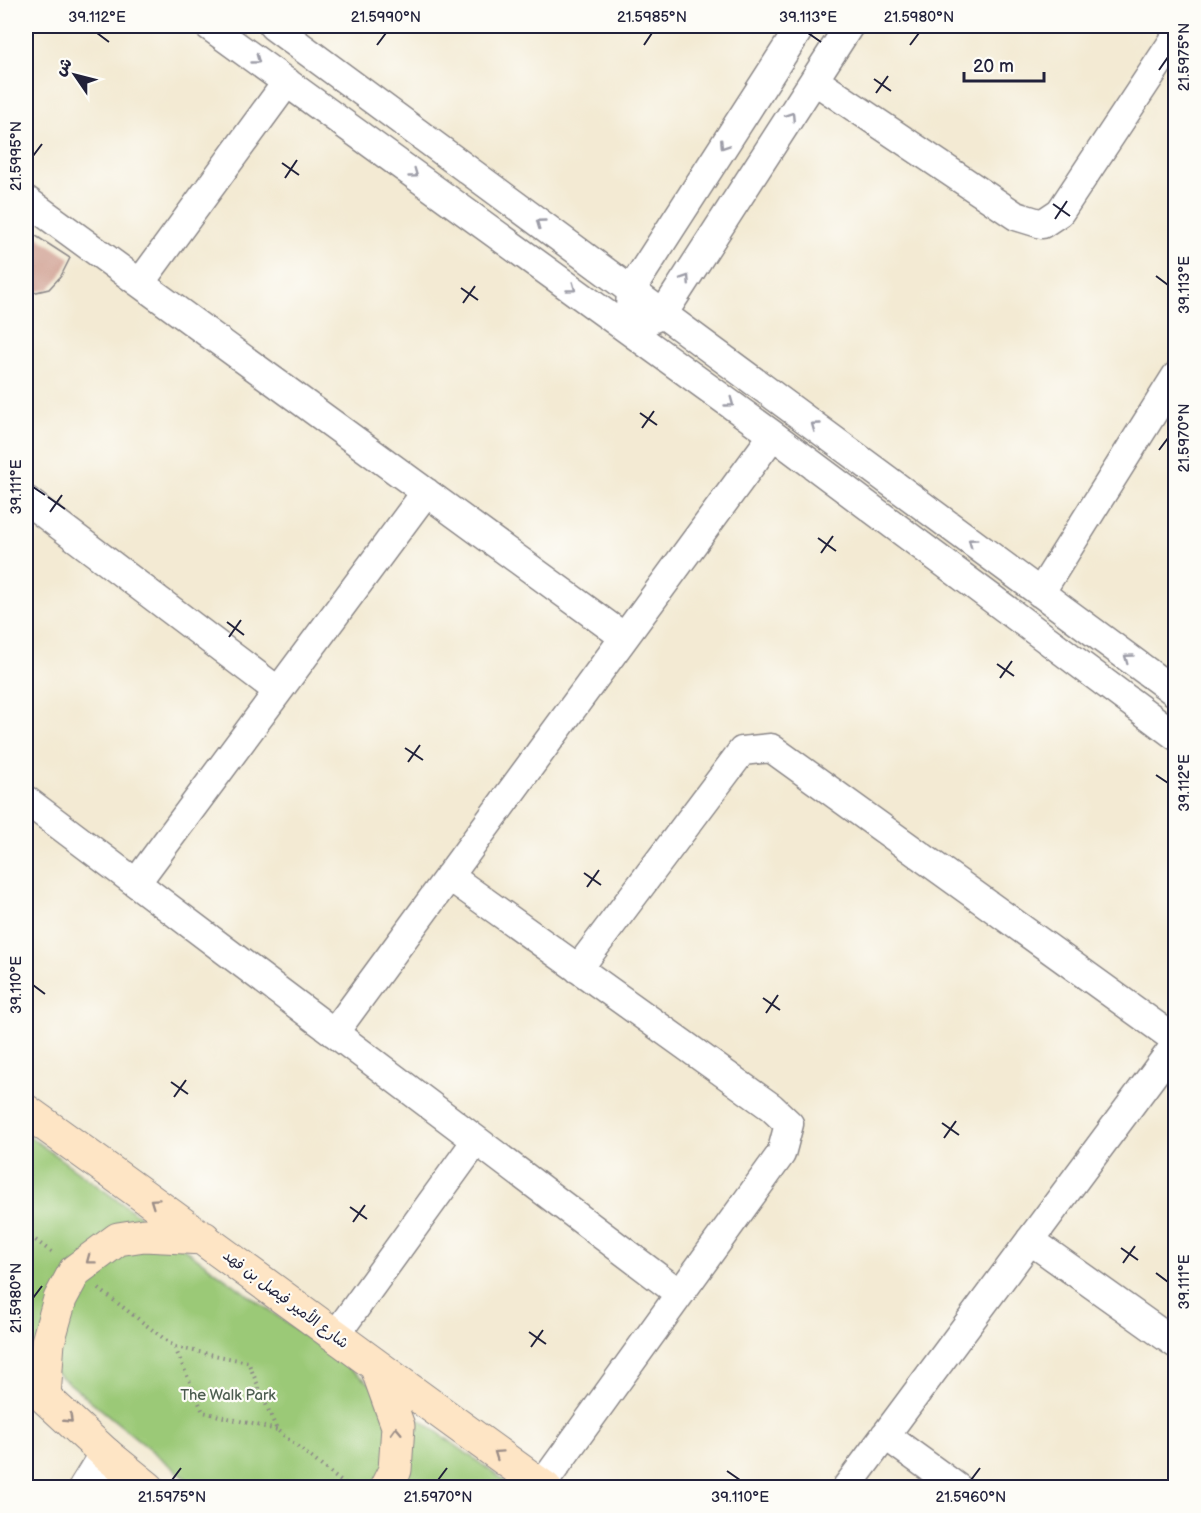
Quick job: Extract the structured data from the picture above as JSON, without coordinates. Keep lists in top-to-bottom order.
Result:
{
  "streets": {
    "main road": ["شارع الأمير فيصل بن فهد"]
  },
  "one_way": ["شارع الأمير فيصل بن فهد"],
  "parks": ["The Walk Park"],
  "scale_bar": "20 m",
  "north": "top left",
  "coordinates": [
    "39.112°E",
    "21.5990°N",
    "21.5985°N",
    "39.113°E",
    "21.5980°N",
    "21.5975°N",
    "21.5995°N",
    "21.5970°N",
    "39.111°E",
    "39.110°E",
    "21.5960°N"
  ]
}
